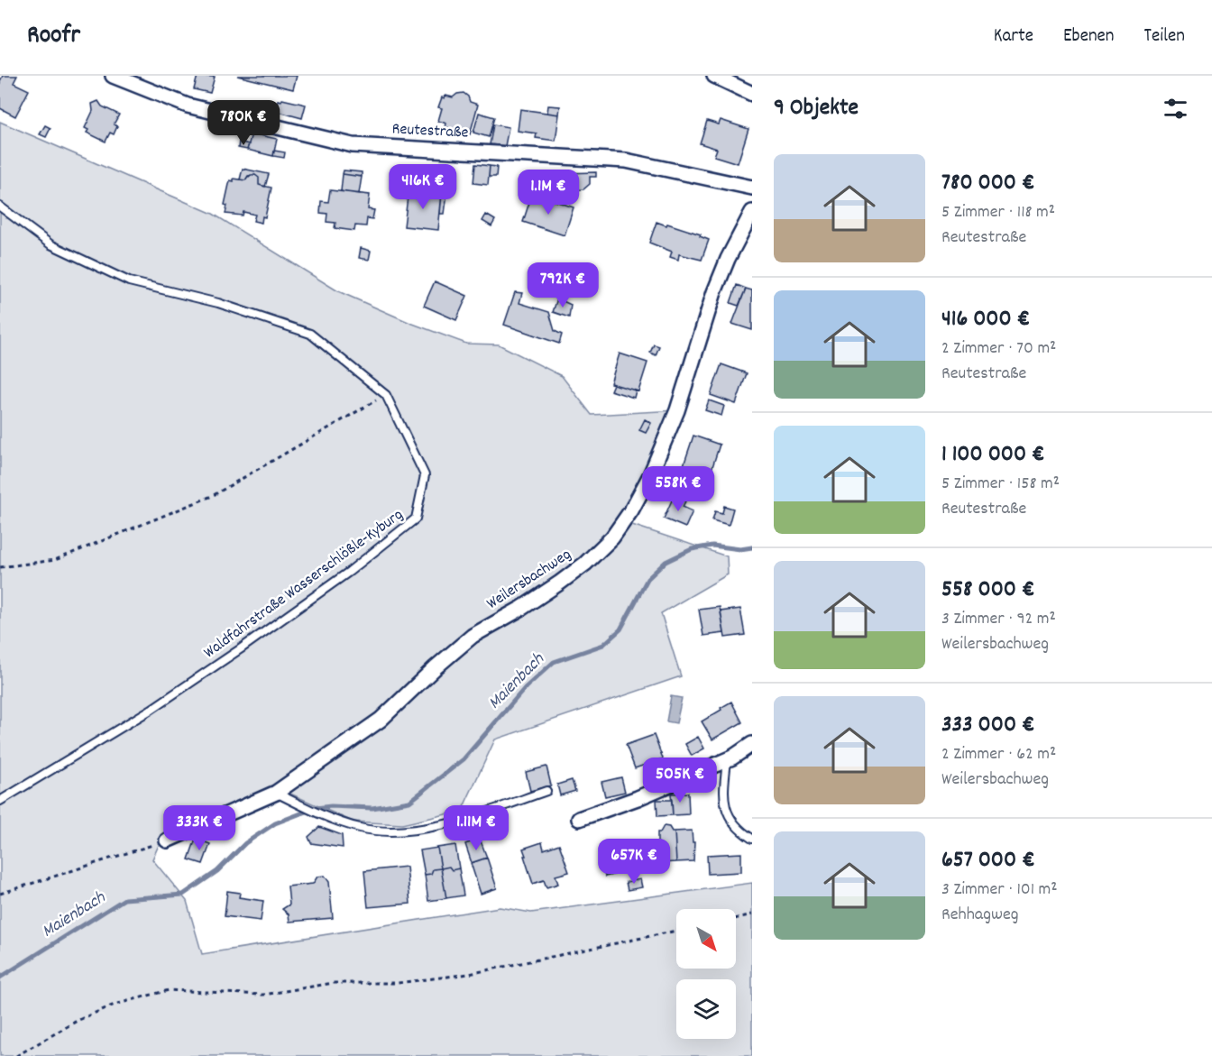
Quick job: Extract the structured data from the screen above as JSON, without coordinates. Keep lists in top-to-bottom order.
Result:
{
  "streets": {
    "street": ["Reutestraße", "Weilersbachweg"],
    "lane": ["Waldfahrstraße Wasserschlößle-Kyburg"]
  },
  "water": ["Maienbach"],
  "north": "bottom right",
  "page": {
    "header": "Roofr",
    "nav": ["Karte", "Ebenen", "Teilen"],
    "heading": "9 Objekte",
    "price": [
      "780K €",
      "416K €",
      "1.1M €",
      "792K €",
      "558K €",
      "505K €",
      "333K €",
      "1.11M €",
      "657K €"
    ],
    "list": [
      {
        "name": "780 000 €",
        "note": "5 Zimmer · 118 m² · Reutestraße"
      },
      {
        "name": "416 000 €",
        "note": "2 Zimmer · 70 m² · Reutestraße"
      },
      {
        "name": "1 100 000 €",
        "note": "5 Zimmer · 158 m² · Reutestraße"
      },
      {
        "name": "558 000 €",
        "note": "3 Zimmer · 92 m² · Weilersbachweg"
      },
      {
        "name": "333 000 €",
        "note": "2 Zimmer · 62 m² · Weilersbachweg"
      },
      {
        "name": "657 000 €",
        "note": "3 Zimmer · 101 m² · Rehhagweg"
      }
    ]
  }
}
